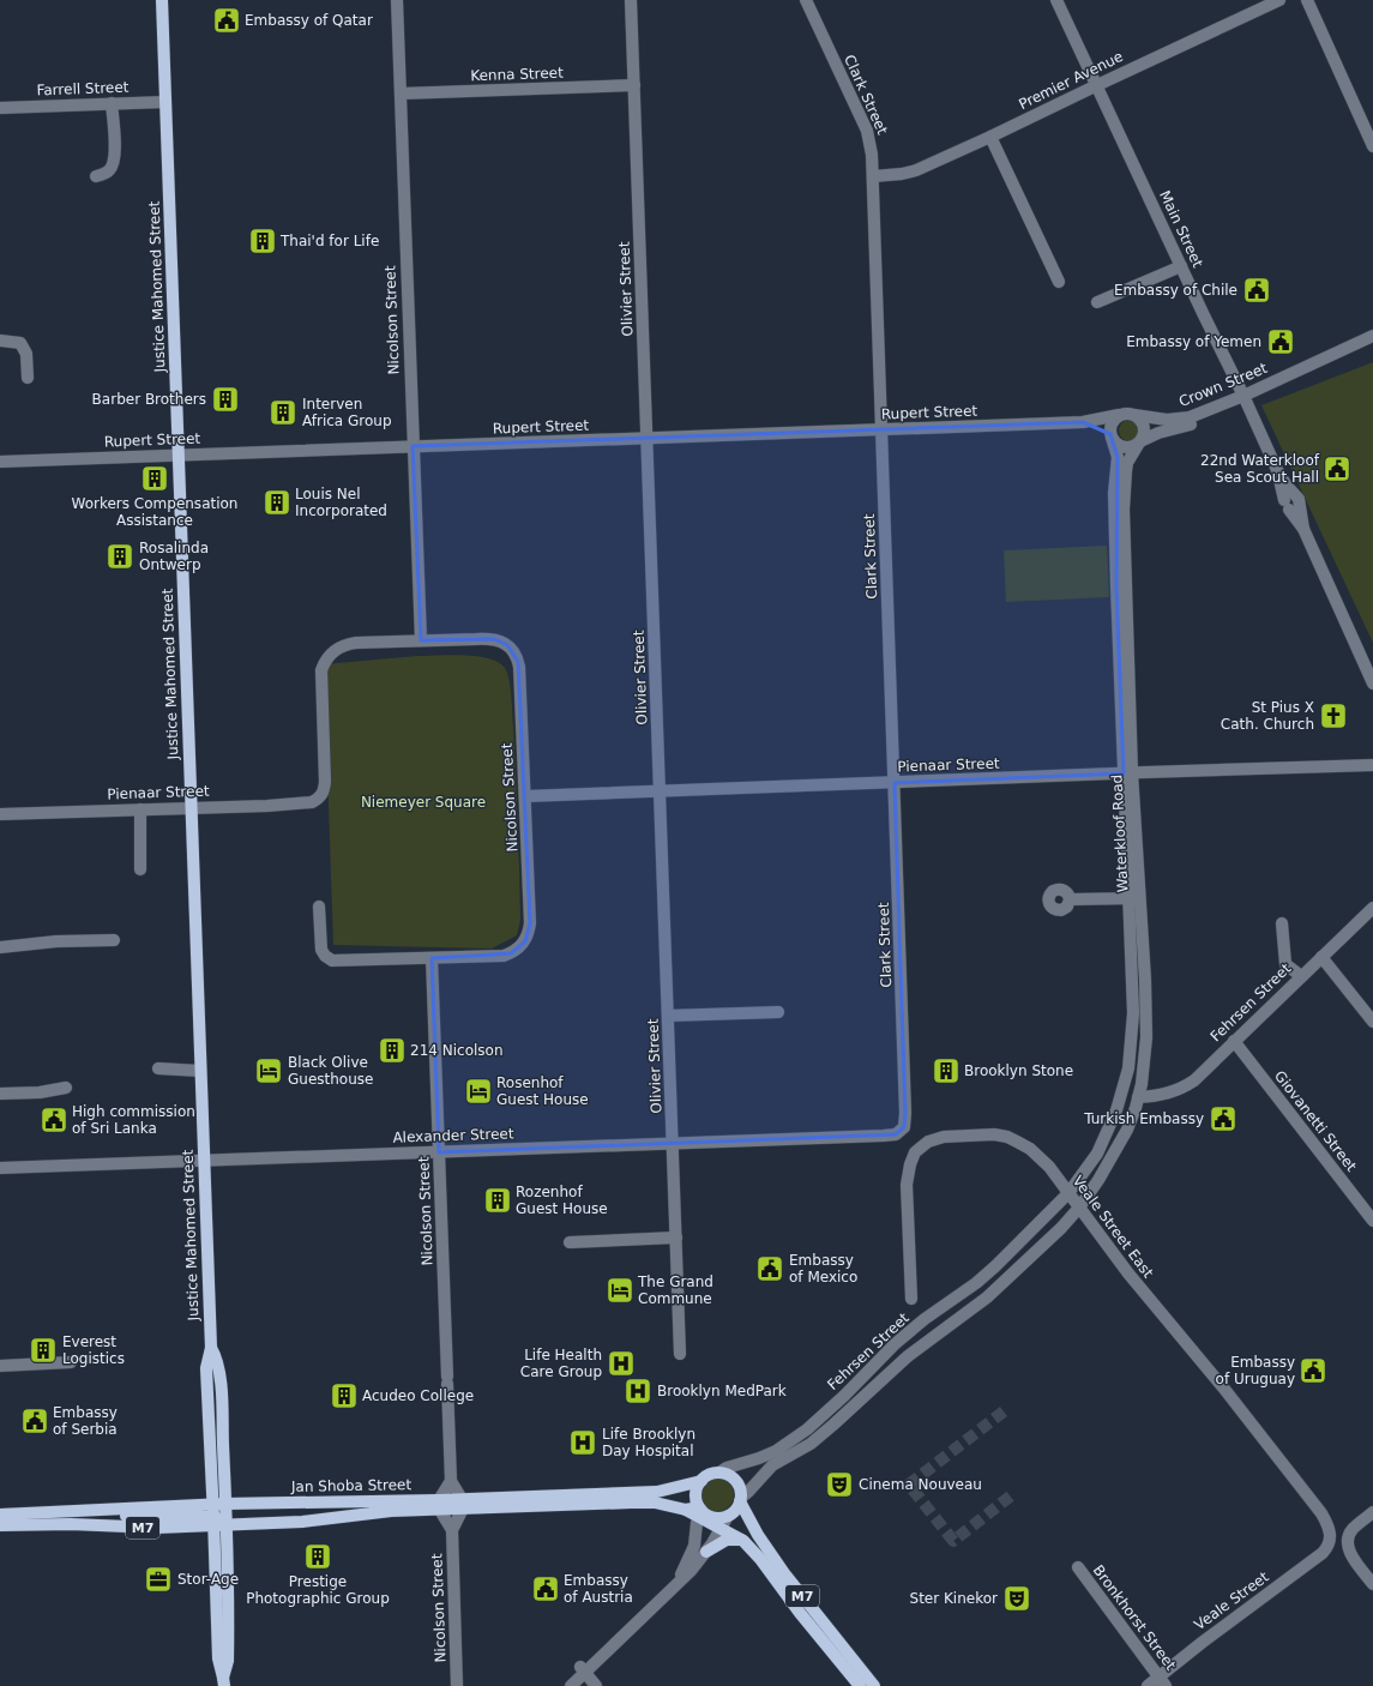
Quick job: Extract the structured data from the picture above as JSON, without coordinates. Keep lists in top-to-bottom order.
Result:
{
  "streets": {
    "main road": ["Justice Mahomed Street", "Jan Shoba Street", "M7"],
    "street": [
      "Kenna Street",
      "Premier Avenue",
      "Farrell Street",
      "Clark Street",
      "Main Street",
      "Olivier Street",
      "Nicolson Street",
      "Crown Street",
      "Rupert Street",
      "Pienaar Street",
      "Waterkloof Road",
      "Fehrsen Street",
      "Giovanetti Street",
      "Alexander Street",
      "Veale Street East",
      "Veale Street",
      "Bronkhorst Street"
    ]
  },
  "crossings": [
    ["Kenna Street", "Olivier Street"],
    ["Kenna Street", "Nicolson Street"],
    ["Premier Avenue", "Clark Street"],
    ["Premier Avenue", "Main Street"],
    ["Farrell Street", "Justice Mahomed Street"],
    ["Clark Street", "Rupert Street"],
    ["Clark Street", "Pienaar Street"],
    ["Clark Street", "Alexander Street"],
    ["Main Street", "Crown Street"],
    ["Justice Mahomed Street", "Rupert Street"],
    ["Justice Mahomed Street", "Pienaar Street"],
    ["Justice Mahomed Street", "Alexander Street"],
    ["Justice Mahomed Street", "Jan Shoba Street"],
    ["Olivier Street", "Rupert Street"],
    ["Olivier Street", "Pienaar Street"],
    ["Olivier Street", "Alexander Street"],
    ["Nicolson Street", "Rupert Street"],
    ["Nicolson Street", "Pienaar Street"],
    ["Nicolson Street", "Alexander Street"],
    ["Nicolson Street", "Jan Shoba Street"],
    ["Crown Street", "Rupert Street"],
    ["Crown Street", "Waterkloof Road"],
    ["Rupert Street", "Waterkloof Road"],
    ["Pienaar Street", "Waterkloof Road"],
    ["Waterkloof Road", "Fehrsen Street"],
    ["Waterkloof Road", "Veale Street East"],
    ["Fehrsen Street", "Giovanetti Street"],
    ["Fehrsen Street", "Veale Street East"],
    ["Fehrsen Street", "Jan Shoba Street"],
    ["Fehrsen Street", "M7"],
    ["Veale Street East", "Veale Street"],
    ["Jan Shoba Street", "M7"],
    ["Veale Street", "Bronkhorst Street"]
  ],
  "parks": ["Niemeyer Square"],
  "places": {
    "public building": [
      "Embassy of Qatar",
      "Embassy of Chile",
      "Embassy of Yemen",
      "22nd Waterkloof Sea Scout Hall",
      "Turkish Embassy",
      "High commission of Sri Lanka",
      "Embassy of Mexico",
      "Embassy of Uruguay",
      "Embassy of Serbia",
      "Embassy of Austria"
    ],
    "building": [
      "Thai'd for Life",
      "Barber Brothers",
      "Interven Africa Group",
      "Workers Compensation Assistance",
      "Louis Nel Incorporated",
      "Rosalinda Ontwerp",
      "214 Nicolson",
      "Brooklyn Stone",
      "Rozenhof Guest House",
      "Everest Logistics",
      "Acudeo College",
      "Prestige Photographic Group"
    ],
    "church": ["St Pius X Cath. Church"],
    "hotel": ["Black Olive Guesthouse", "Rosenhof Guest House", "The Grand Commune"],
    "hospital": ["Life Health Care Group", "Brooklyn MedPark", "Life Brooklyn Day Hospital"],
    "theatre": ["Cinema Nouveau", "Ster Kinekor"],
    "office": ["Stor-Age"]
  }
}
